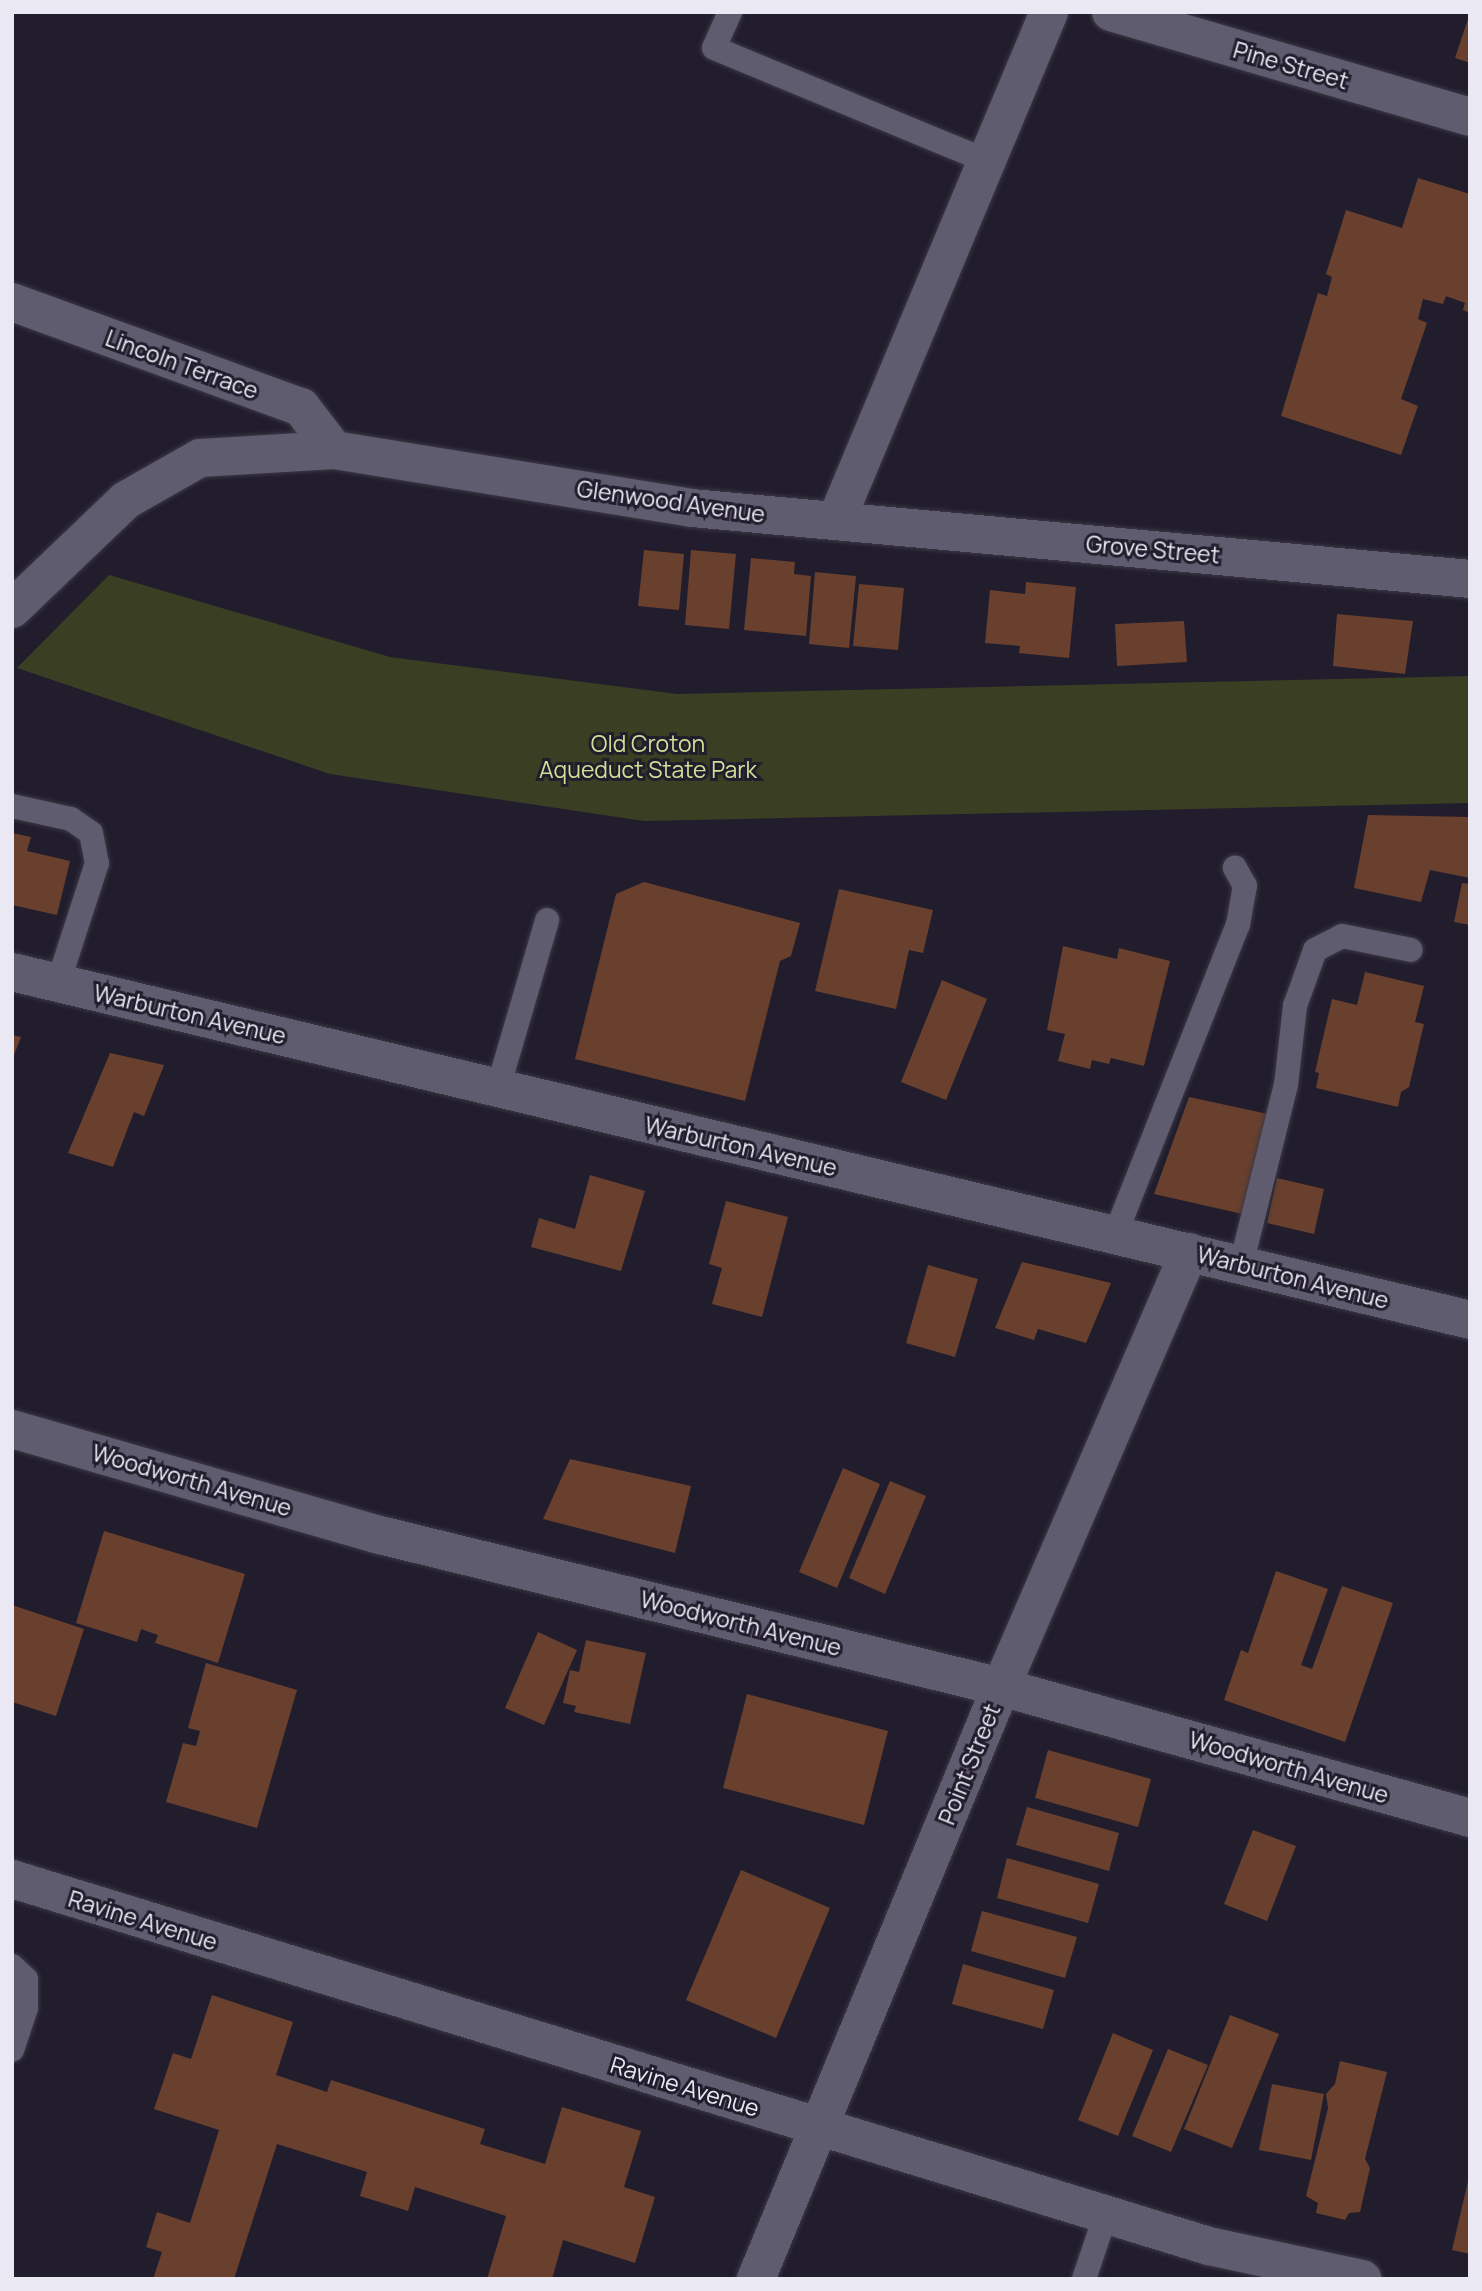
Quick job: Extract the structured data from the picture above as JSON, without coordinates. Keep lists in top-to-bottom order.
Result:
{
  "streets": {
    "street": [
      "Pine Street",
      "Lincoln Terrace",
      "Glenwood Avenue",
      "Grove Street",
      "Warburton Avenue",
      "Woodworth Avenue",
      "Point Street",
      "Ravine Avenue"
    ]
  },
  "crossings": [
    ["Lincoln Terrace", "Glenwood Avenue"],
    ["Glenwood Avenue", "Grove Street"],
    ["Warburton Avenue", "Point Street"],
    ["Woodworth Avenue", "Point Street"],
    ["Point Street", "Ravine Avenue"]
  ],
  "parks": ["Old Croton Aqueduct State Park"]
}
